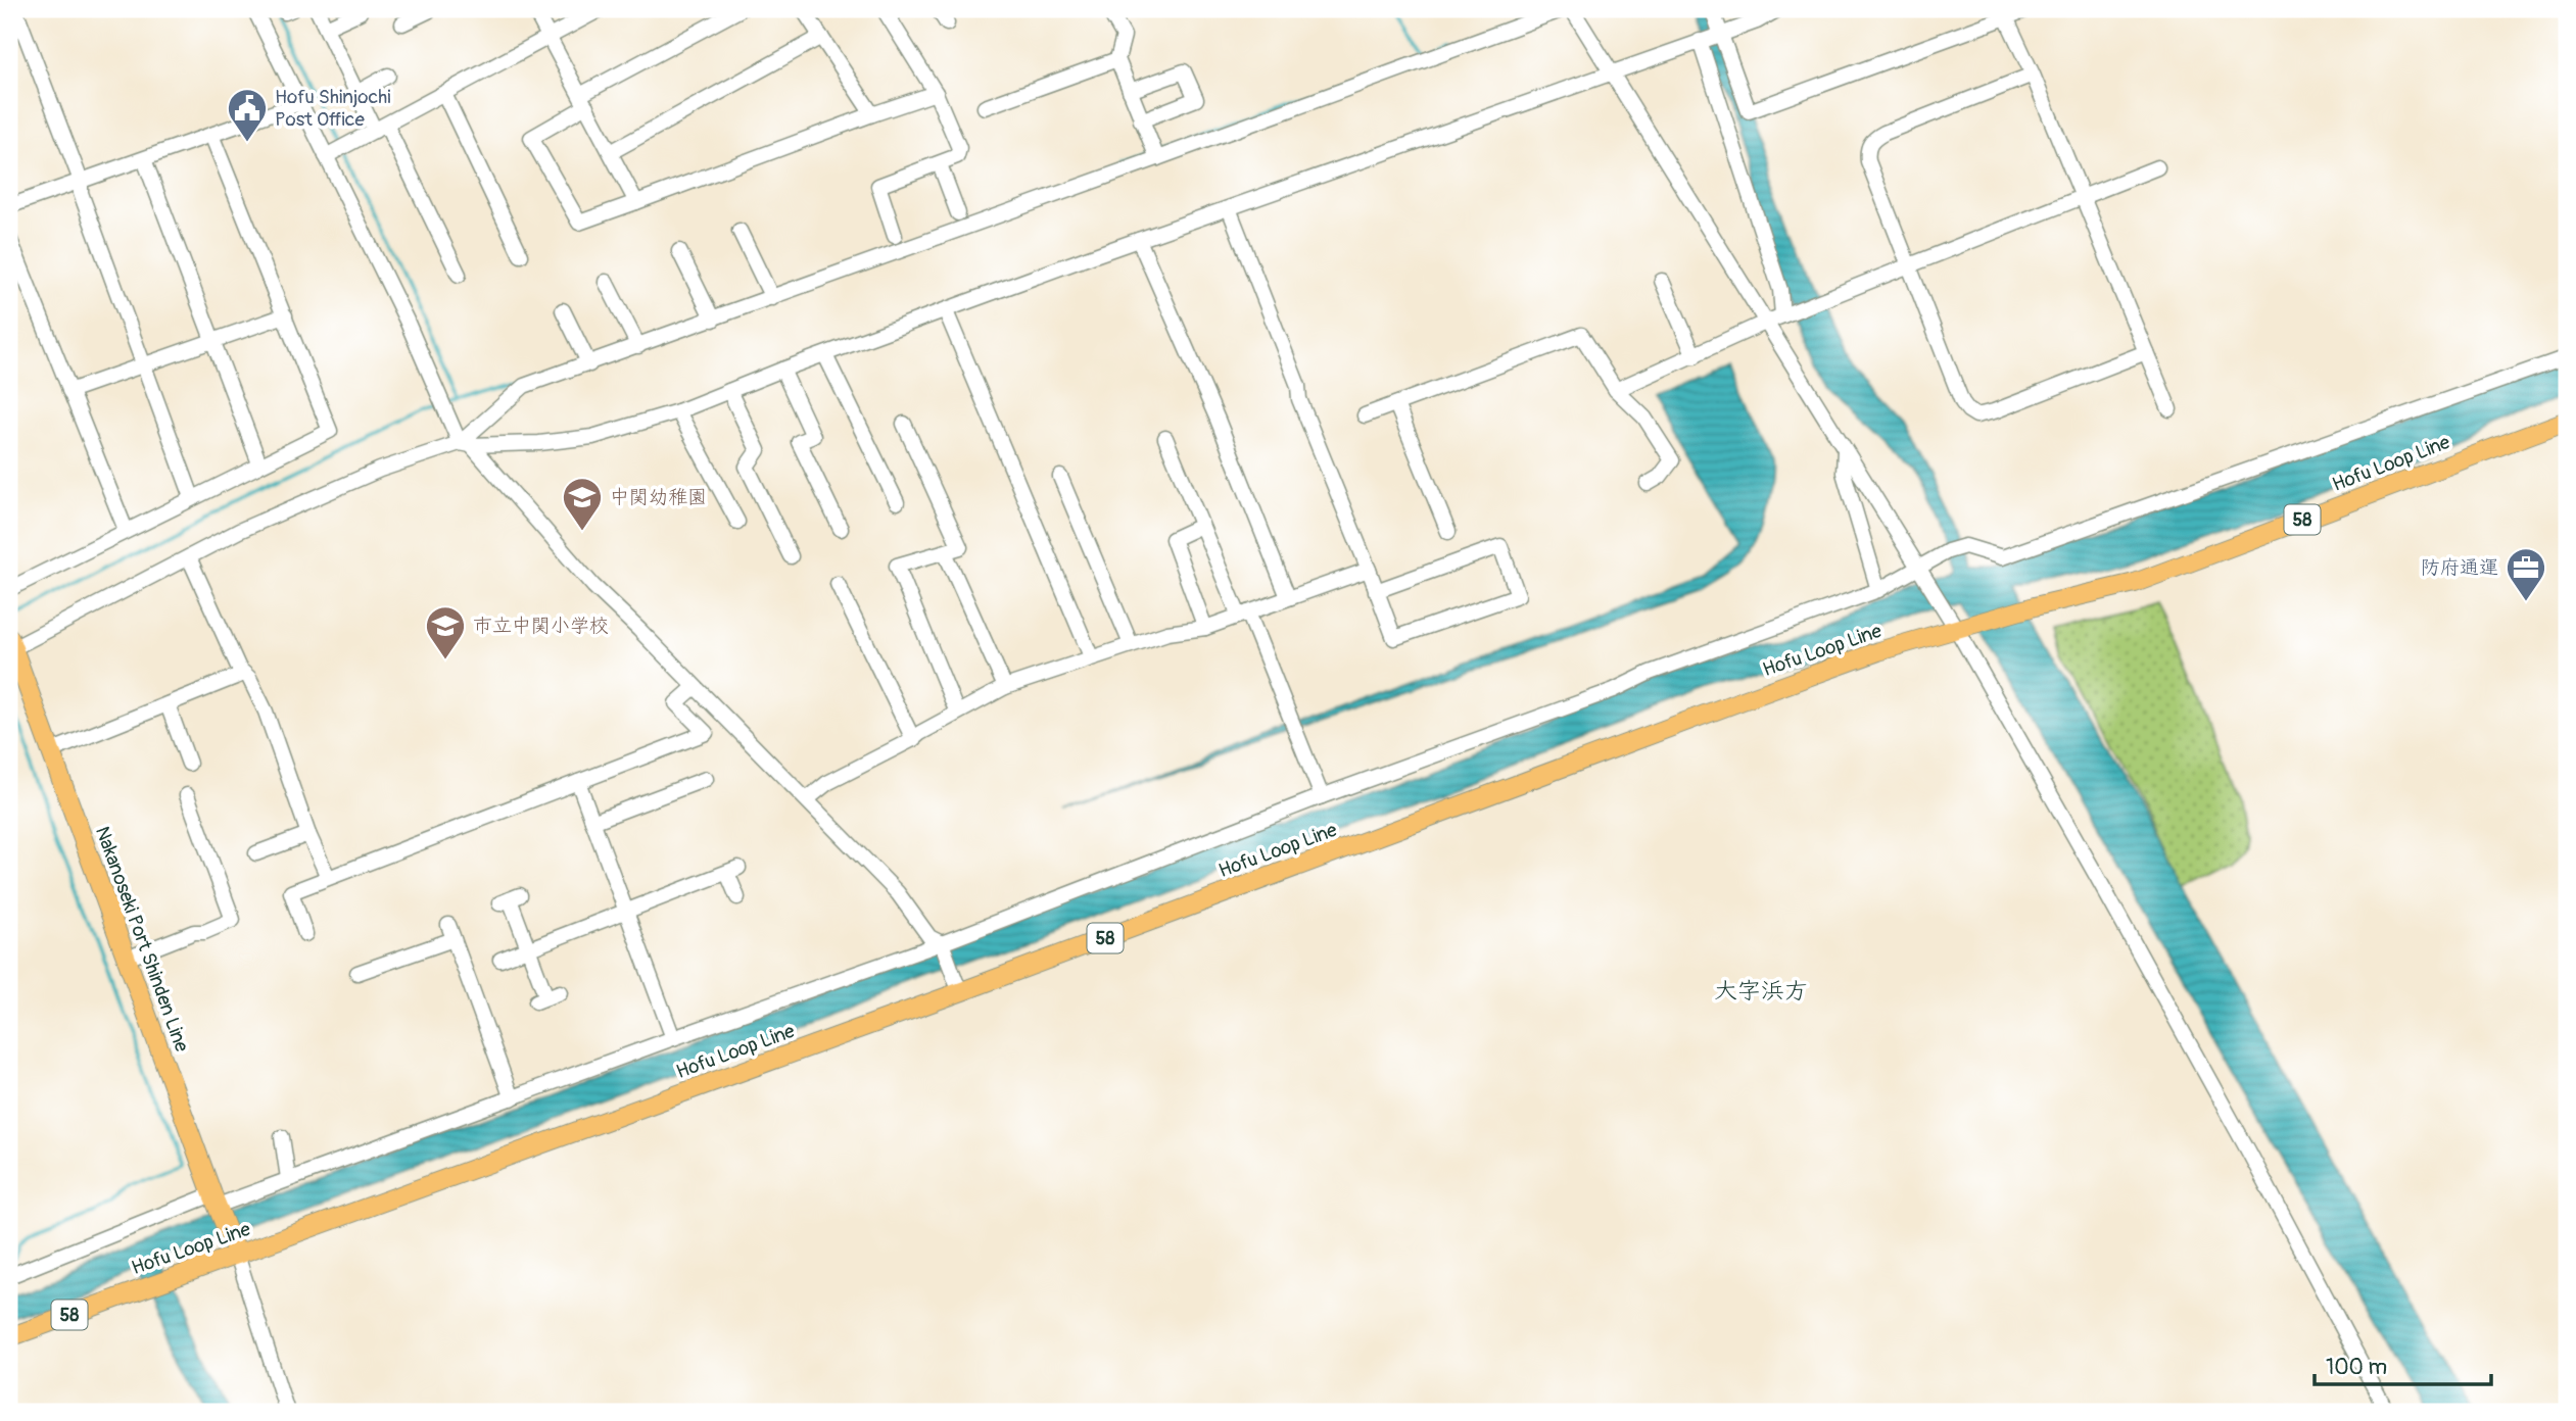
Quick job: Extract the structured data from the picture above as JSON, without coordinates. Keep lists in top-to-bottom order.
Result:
{
  "streets": {
    "main road": ["Hofu Loop Line", "58", "Nakanoseki Port Shinden Line"]
  },
  "crossings": [
    ["Hofu Loop Line", "Nakanoseki Port Shinden Line"]
  ],
  "districts": ["大字浜方"],
  "places": {
    "public building": ["Hofu Shinjochi Post Office"],
    "school or university": ["中関幼稚園", "市立中関小学校"],
    "office": ["防府通運"]
  },
  "scale_bar": "100 m"
}
